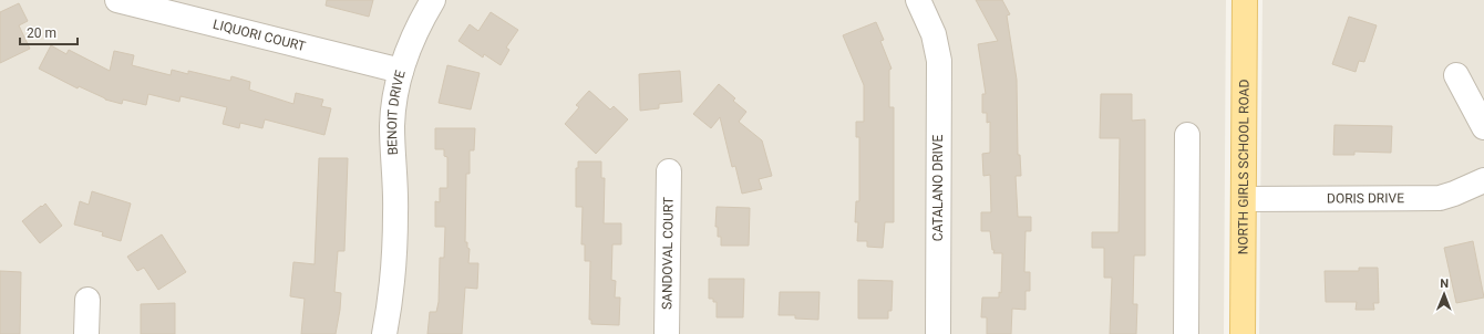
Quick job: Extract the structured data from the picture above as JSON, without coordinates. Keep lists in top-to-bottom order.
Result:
{
  "streets": {
    "main road": ["NORTH GIRLS SCHOOL ROAD"],
    "street": [
      "LIQUORI COURT",
      "BENOIT DRIVE",
      "CATALANO DRIVE",
      "DORIS DRIVE",
      "SANDOVAL COURT"
    ]
  },
  "crossings": [
    ["LIQUORI COURT", "BENOIT DRIVE"],
    ["NORTH GIRLS SCHOOL ROAD", "DORIS DRIVE"]
  ],
  "scale_bar": "20 m",
  "north": "top"
}
